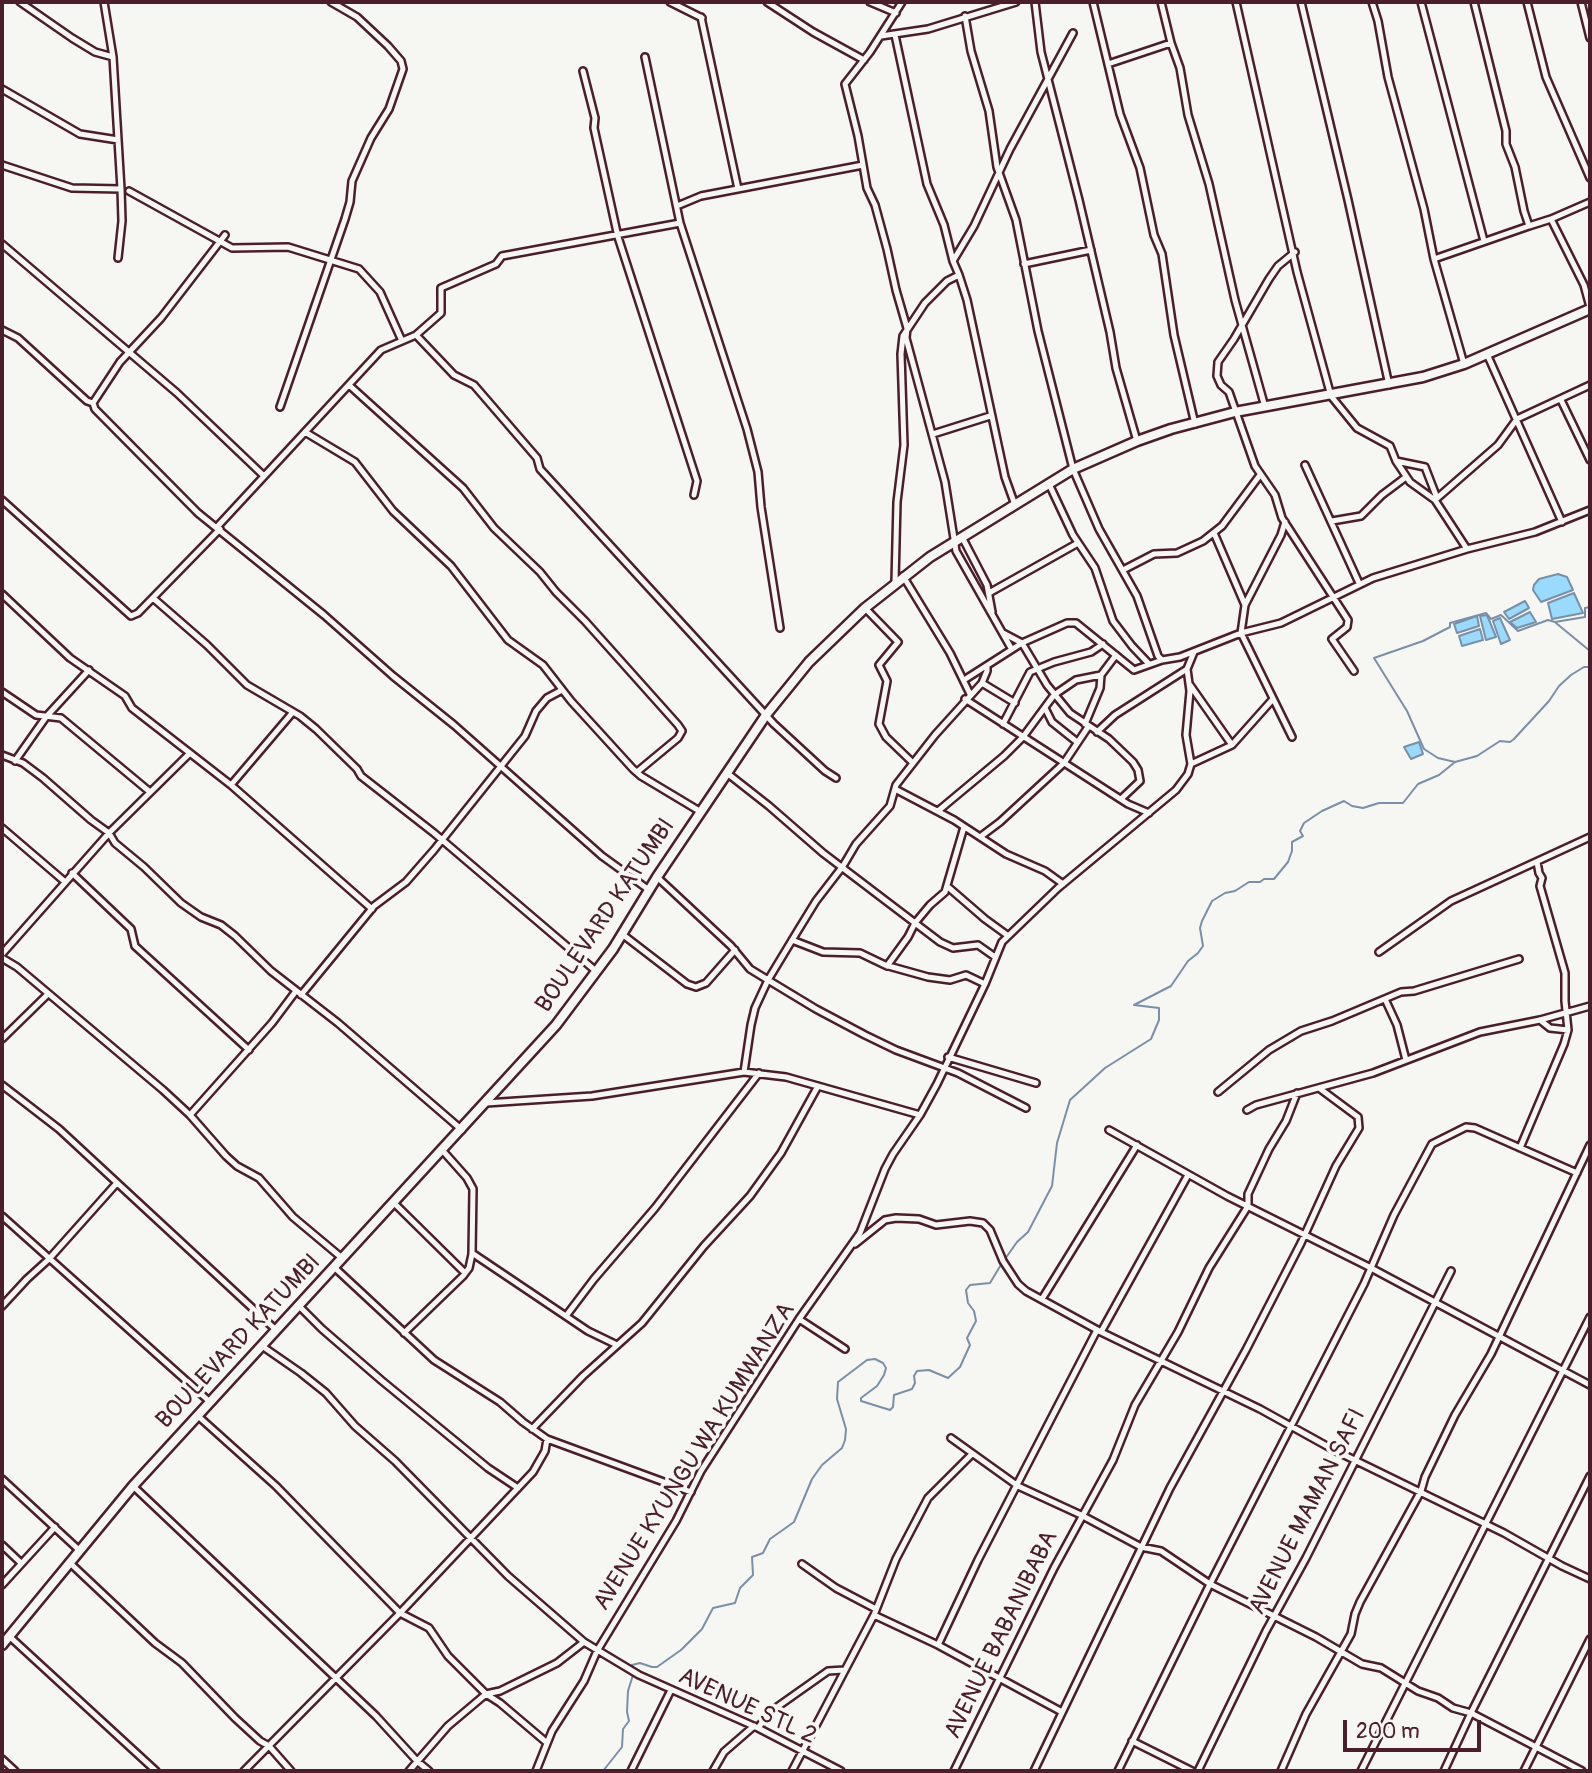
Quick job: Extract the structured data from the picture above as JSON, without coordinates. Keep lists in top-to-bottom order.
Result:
{
  "streets": {
    "street": [
      "BOULEVARD KATUMBI",
      "AVENUE KYUNGU WA KUMWANZA",
      "AVENUE MAMAN SAFI",
      "AVENUE BABANIBABA",
      "AVENUE STL 2"
    ]
  },
  "crossings": [
    ["AVENUE KYUNGU WA KUMWANZA", "AVENUE STL 2"]
  ],
  "scale_bar": "200 m"
}
